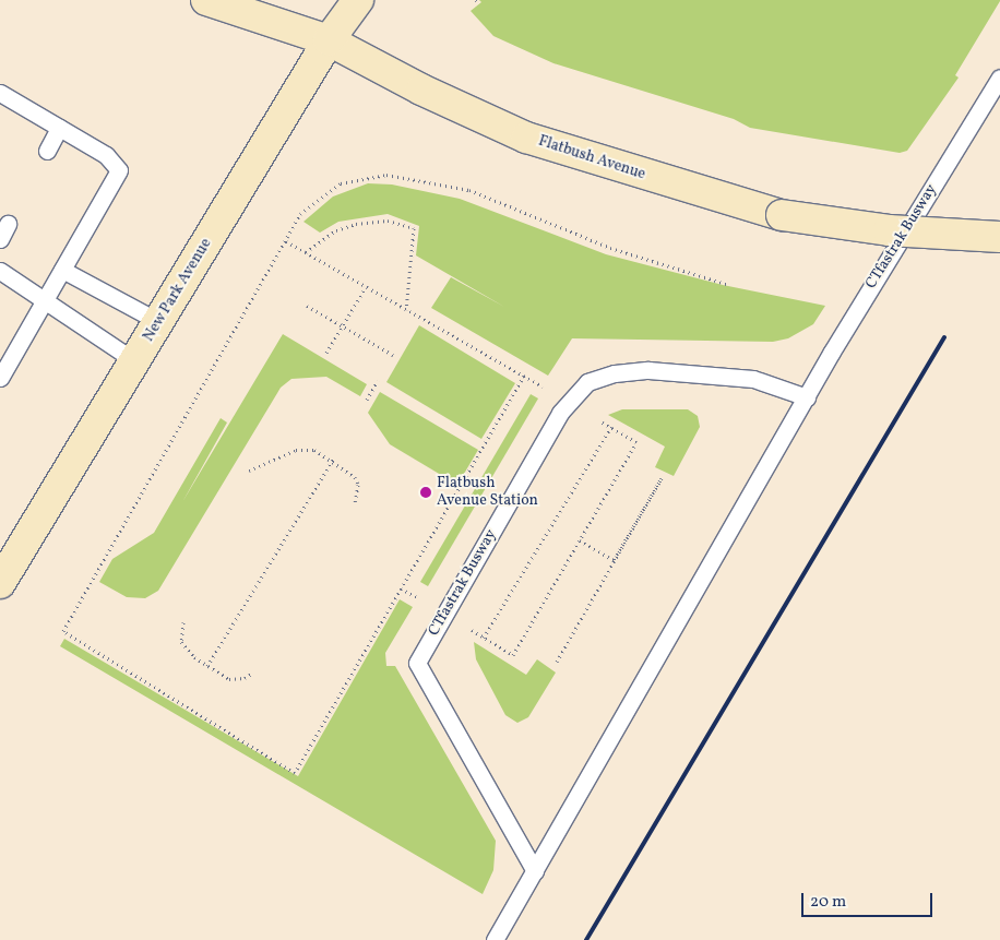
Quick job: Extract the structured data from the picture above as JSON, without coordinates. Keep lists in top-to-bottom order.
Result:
{
  "streets": {
    "street": ["Flatbush Avenue", "New Park Avenue"],
    "lane": ["CTfastrak Busway"]
  },
  "crossings": [
    ["Flatbush Avenue", "New Park Avenue"]
  ],
  "places": ["Flatbush Avenue Station"],
  "scale_bar": "20 m"
}
